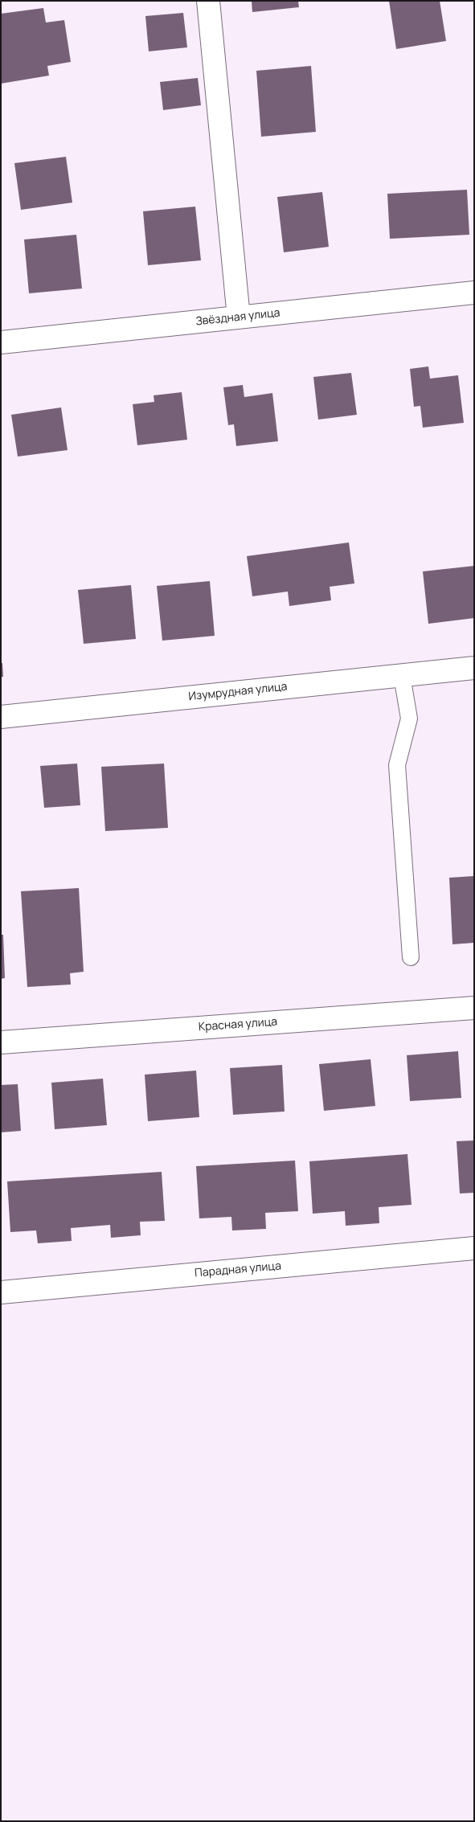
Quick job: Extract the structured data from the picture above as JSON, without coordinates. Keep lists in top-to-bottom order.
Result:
{
  "streets": {
    "street": [
      "Звёздная улица",
      "Изумрудная улица",
      "Красная улица",
      "Парадная улица"
    ]
  }
}
